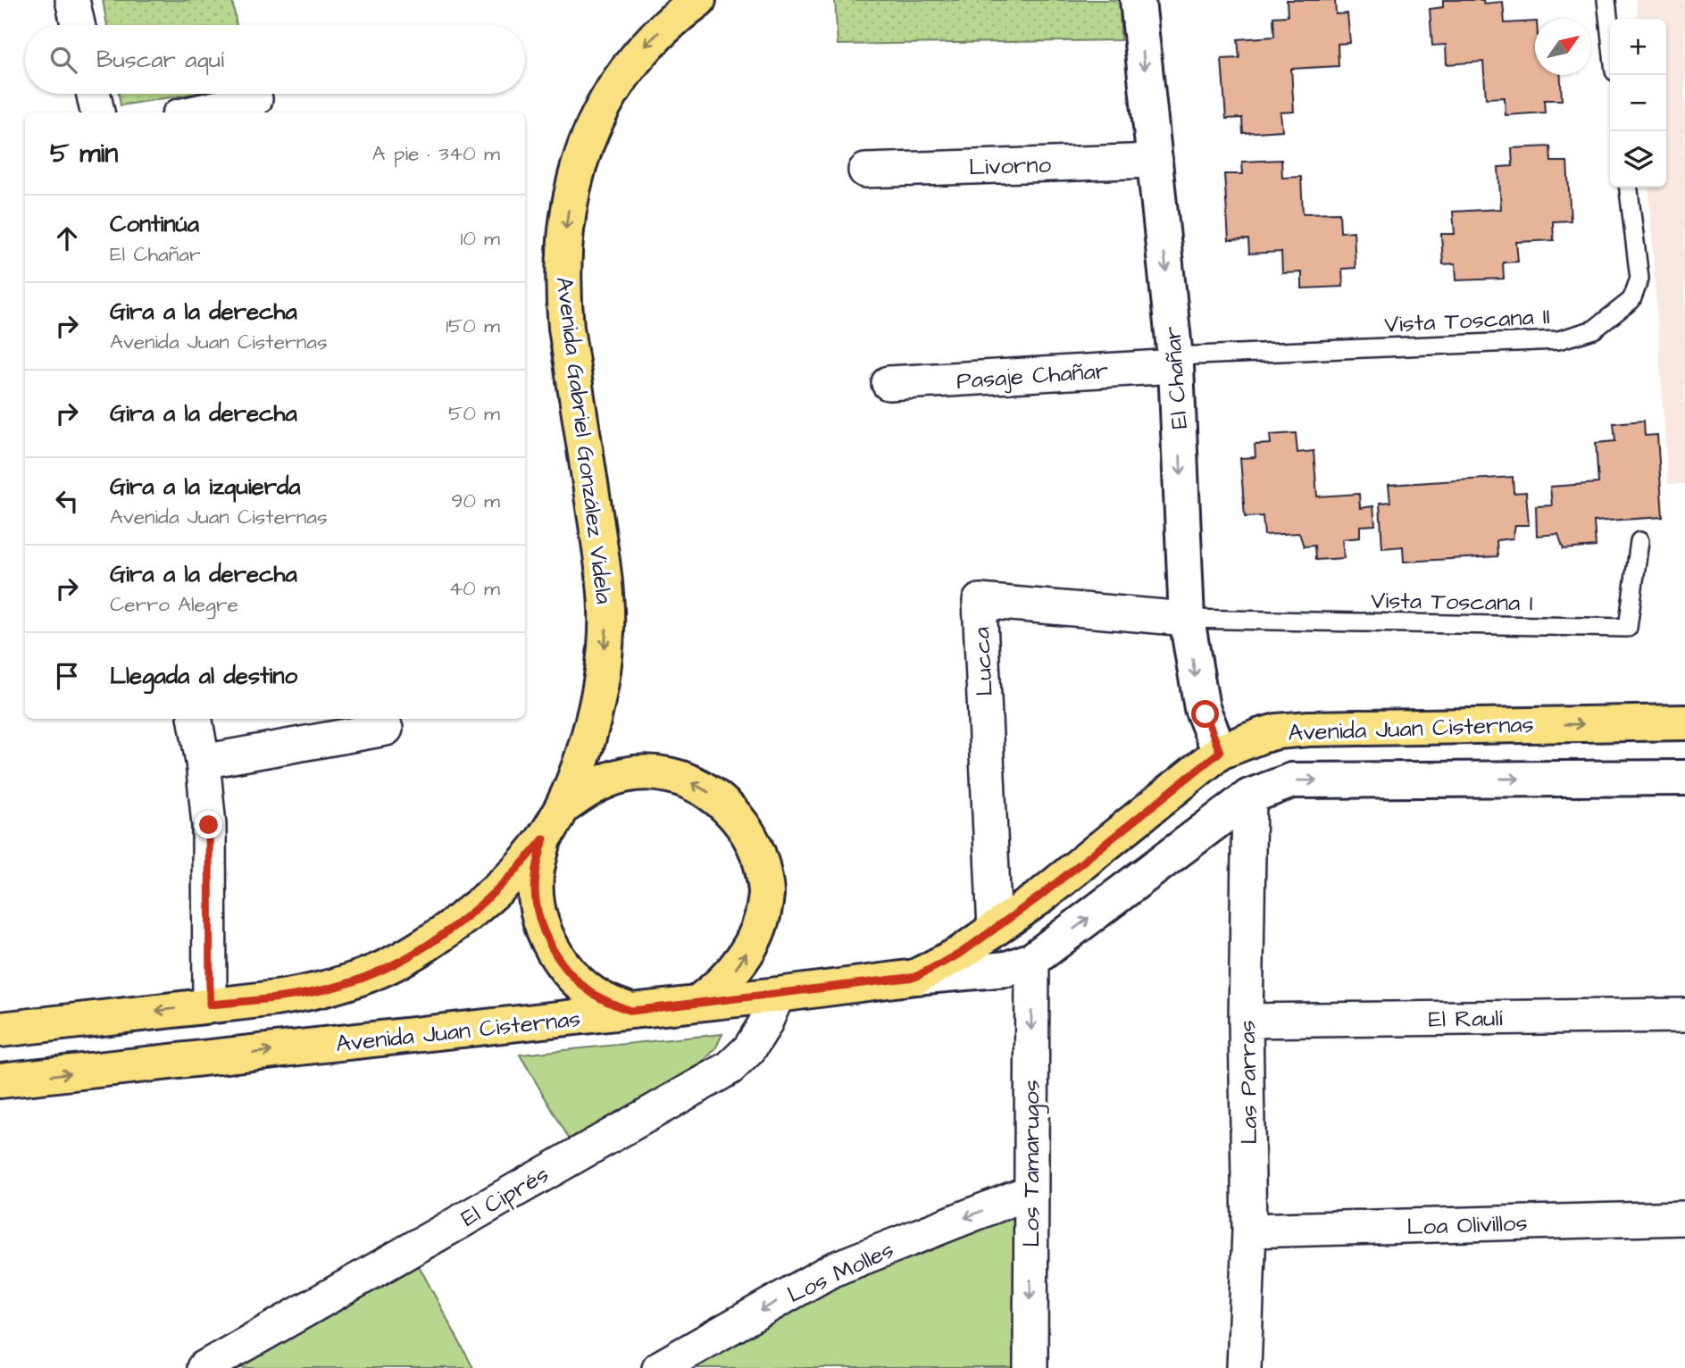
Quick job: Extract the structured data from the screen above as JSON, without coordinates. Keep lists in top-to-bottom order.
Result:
{
  "streets": {
    "main road": ["Avenida Gabriel González Videla", "Avenida Juan Cisternas"],
    "street": [
      "Livorno",
      "Pasaje Chañar",
      "El Chañar",
      "Lucca",
      "El Raulí",
      "Las Parras",
      "Los Tamarugos",
      "El Ciprés",
      "Loa Olivillos",
      "Los Molles"
    ],
    "lane": ["Vista Toscana II", "Vista Toscana I"]
  },
  "crossings": [
    ["Livorno", "El Chañar"],
    ["Vista Toscana II", "Pasaje Chañar"],
    ["Vista Toscana II", "El Chañar"],
    ["Pasaje Chañar", "El Chañar"],
    ["El Chañar", "Vista Toscana I"],
    ["El Chañar", "Lucca"],
    ["El Chañar", "Avenida Juan Cisternas"],
    ["Vista Toscana I", "Lucca"],
    ["Lucca", "Avenida Juan Cisternas"],
    ["Avenida Juan Cisternas", "Las Parras"],
    ["Avenida Juan Cisternas", "Los Tamarugos"],
    ["Avenida Juan Cisternas", "El Ciprés"],
    ["El Raulí", "Las Parras"],
    ["Las Parras", "Loa Olivillos"],
    ["Los Tamarugos", "Los Molles"]
  ],
  "one_way": [
    "El Chañar",
    "Avenida Gabriel González Videla",
    "Los Tamarugos",
    "Los Molles"
  ],
  "north": "top right",
  "page": {
    "map_buttons": ["+", "−"],
    "search": "Buscar aquí",
    "heading": ["5 min", "A pie · 340 m"],
    "list": [
      ["Continúa", "El Chañar", "10 m"],
      ["Gira a la derecha", "Avenida Juan Cisternas", "150 m"],
      ["Gira a la derecha", "50 m"],
      ["Gira a la izquierda", "Avenida Juan Cisternas", "90 m"],
      ["Gira a la derecha", "Cerro Alegre", "40 m"],
      "Llegada al destino"
    ]
  }
}
